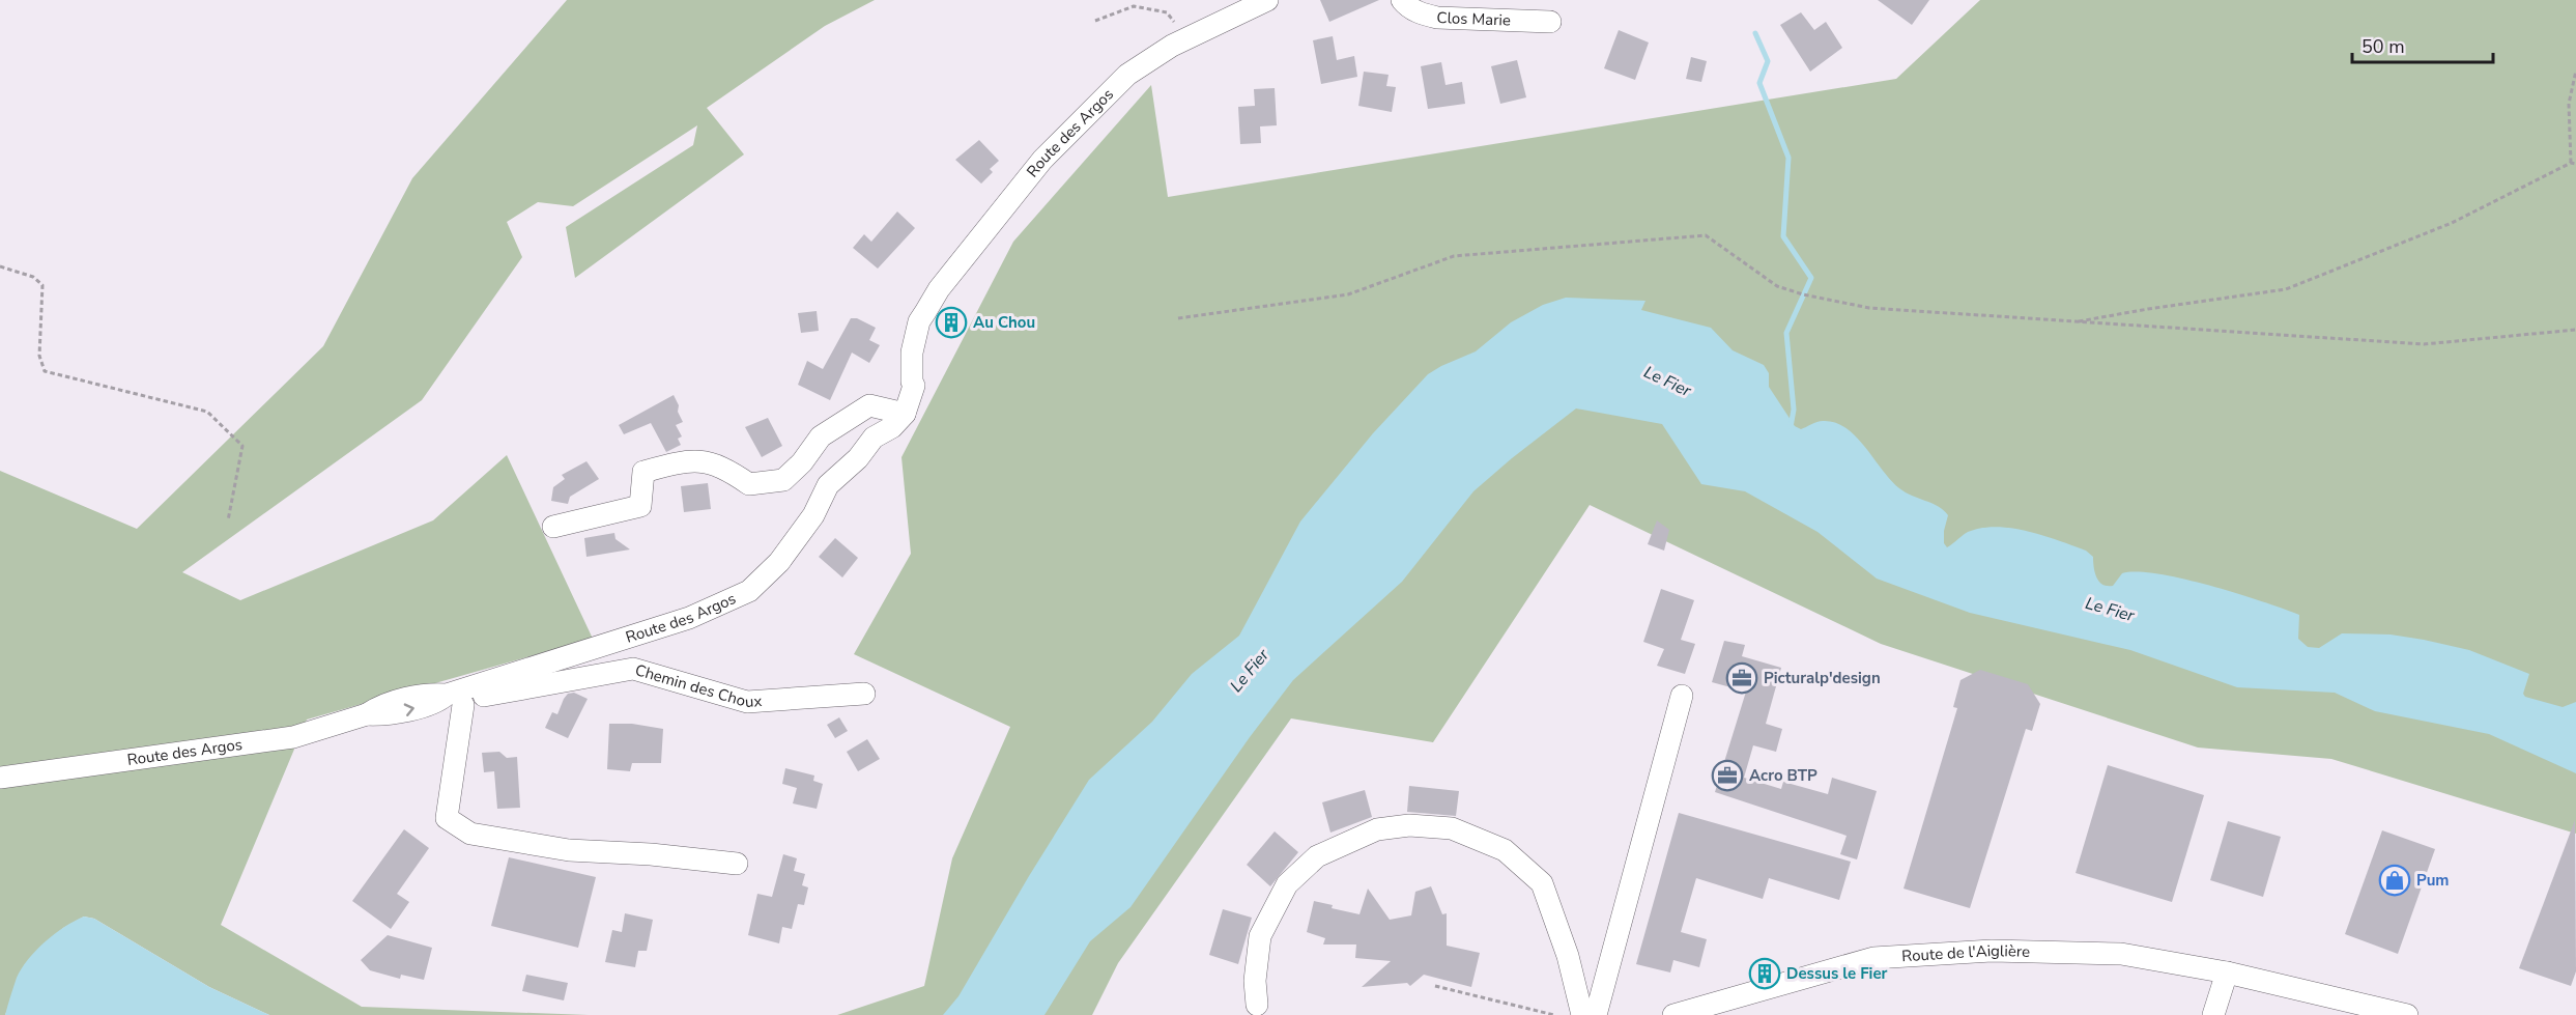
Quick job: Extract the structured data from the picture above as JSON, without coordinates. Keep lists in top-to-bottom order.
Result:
{
  "streets": {
    "street": [
      "Clos Marie",
      "Route des Argos",
      "Chemin des Choux",
      "Route de l'Aiglière"
    ]
  },
  "crossings": [
    ["Route des Argos", "Chemin des Choux"]
  ],
  "water": ["Le Fier"],
  "places": {
    "building": ["Au Chou", "Dessus le Fier"],
    "office": ["Picturalp'design", "Acro BTP"],
    "shop": ["Pum"]
  },
  "scale_bar": "50 m"
}
